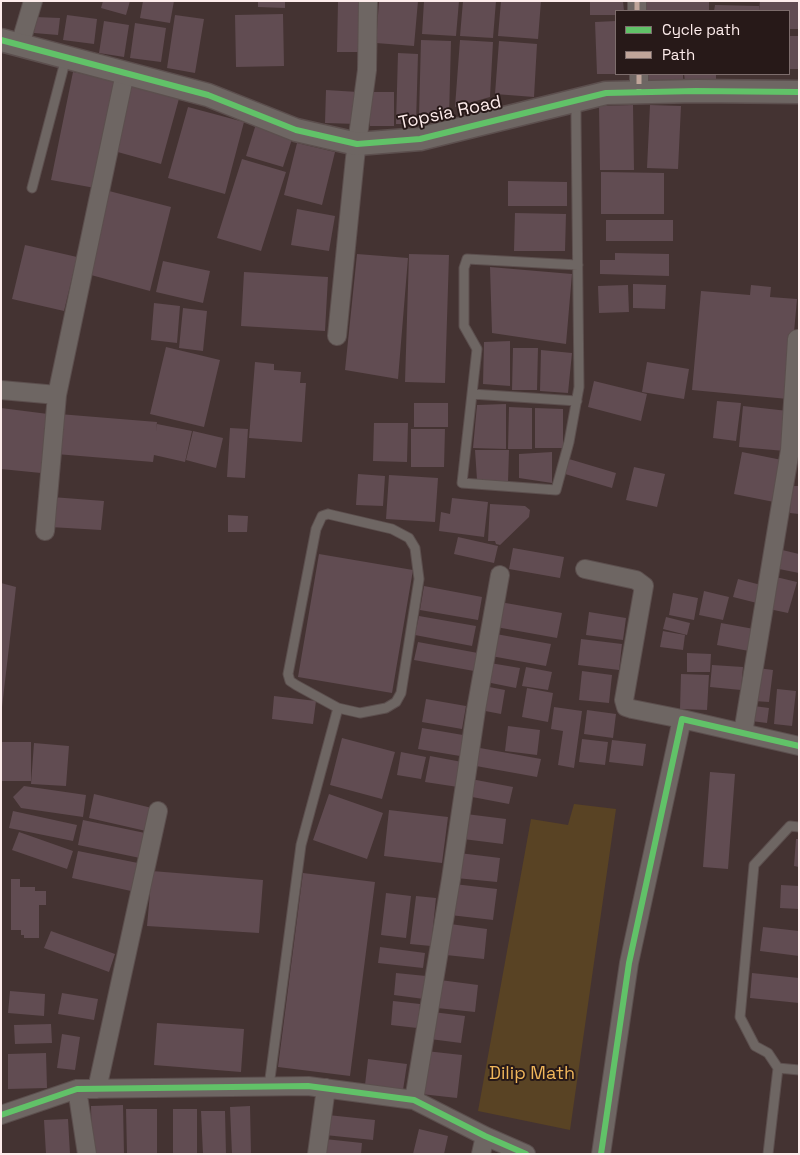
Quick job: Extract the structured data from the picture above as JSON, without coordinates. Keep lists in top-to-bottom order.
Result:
{
  "streets": {
    "street": ["Topsia Road"]
  },
  "parks": ["Dilip Math"],
  "legend": ["Cycle path", "Path"]
}
